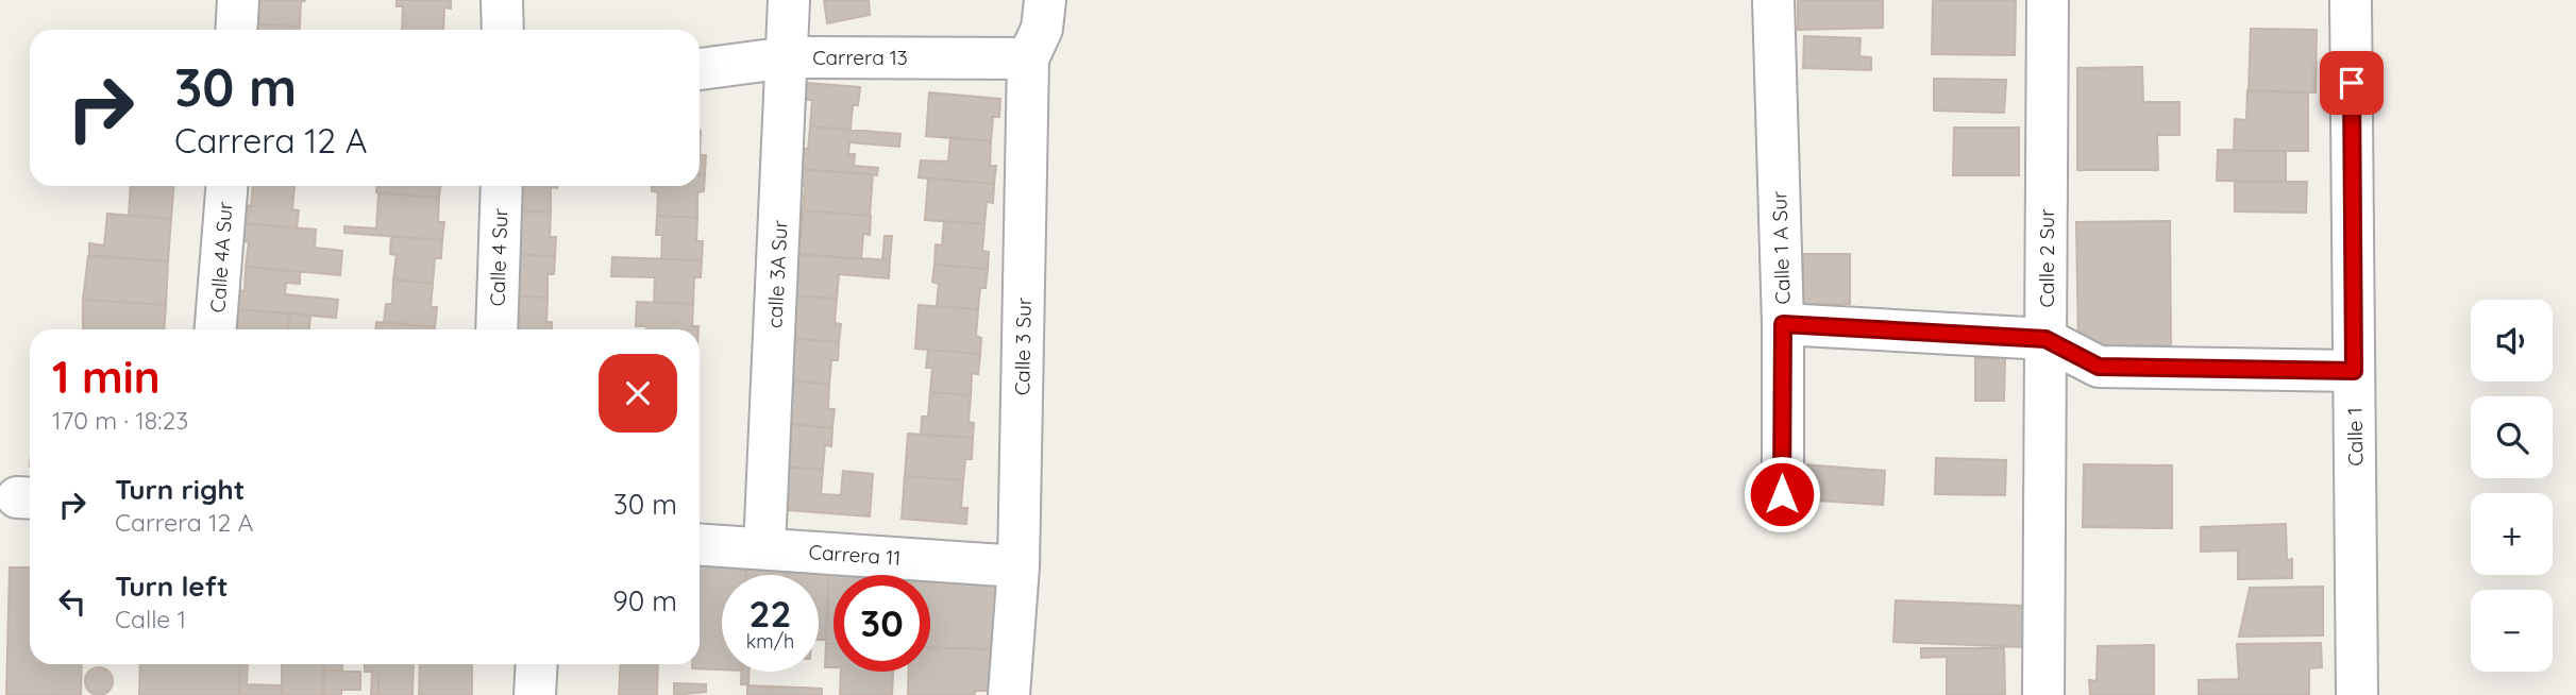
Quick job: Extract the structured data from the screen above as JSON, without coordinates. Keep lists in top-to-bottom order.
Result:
{
  "streets": {
    "street": [
      "Carrera 13",
      "Calle 1 A Sur",
      "Calle 4A Sur",
      "Calle 4 Sur",
      "Calle 2 Sur",
      "calle 3A Sur",
      "Calle 3 Sur",
      "Calle 1",
      "Carrera 11"
    ]
  },
  "crossings": [
    ["Carrera 13", "calle 3A Sur"],
    ["Carrera 13", "Calle 3 Sur"],
    ["calle 3A Sur", "Carrera 11"],
    ["Calle 3 Sur", "Carrera 11"]
  ],
  "page": {
    "turn": ["30 m", "Carrera 12 A"],
    "map_buttons": ["+", "−"],
    "heading": ["1 min", "170 m · 18:23"],
    "list": [
      {
        "name": "Turn right",
        "note": "Carrera 12 A",
        "value": "30 m"
      },
      {
        "name": "Turn left",
        "note": "Calle 1",
        "value": "90 m"
      }
    ],
    "speed": "22 km/h",
    "limit": "30"
  }
}
